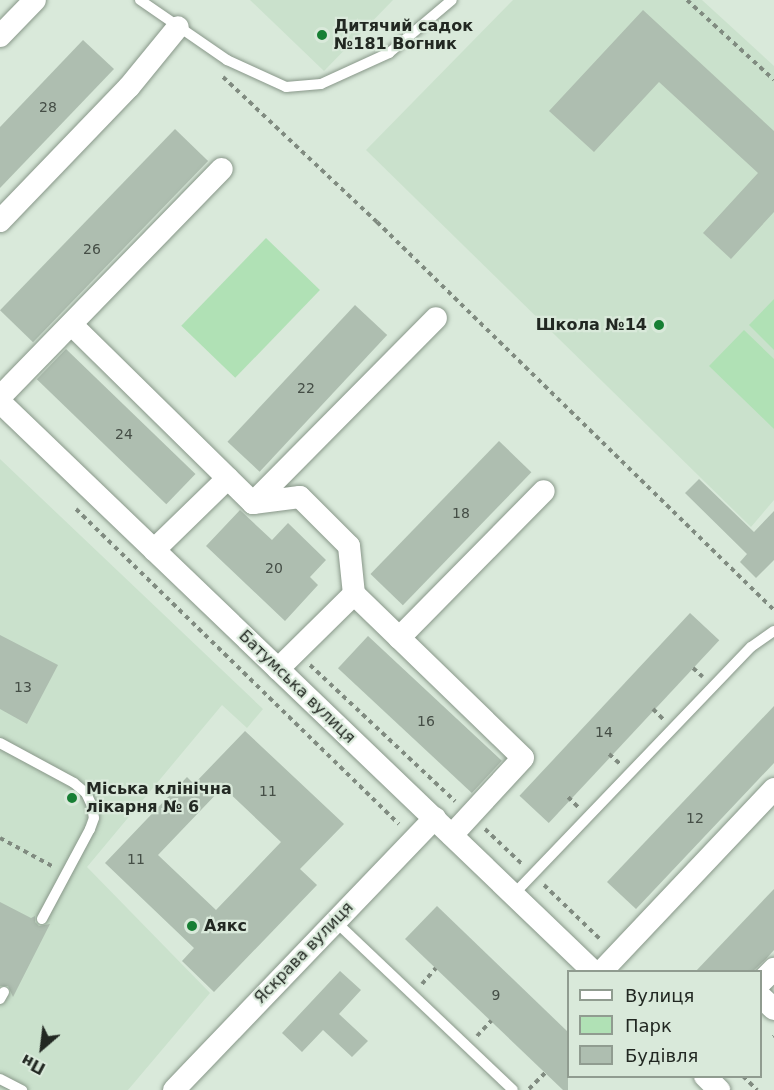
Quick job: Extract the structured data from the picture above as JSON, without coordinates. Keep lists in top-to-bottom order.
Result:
{
  "streets": {
    "street": ["Батумська вулиця", "Яскрава вулиця"]
  },
  "crossings": [
    ["Батумська вулиця", "Яскрава вулиця"]
  ],
  "places": [
    "Дитячий садок №181 Вогник",
    "Школа №14",
    "Міська клінічна лікарня № 6",
    "Аякс"
  ],
  "house_numbers": [
    "28",
    "26",
    "22",
    "24",
    "18",
    "20",
    "13",
    "16",
    "14",
    "11",
    "12",
    "11",
    "9"
  ],
  "legend": ["Вулиця", "Парк", "Будівля"],
  "north": "bottom left"
}
